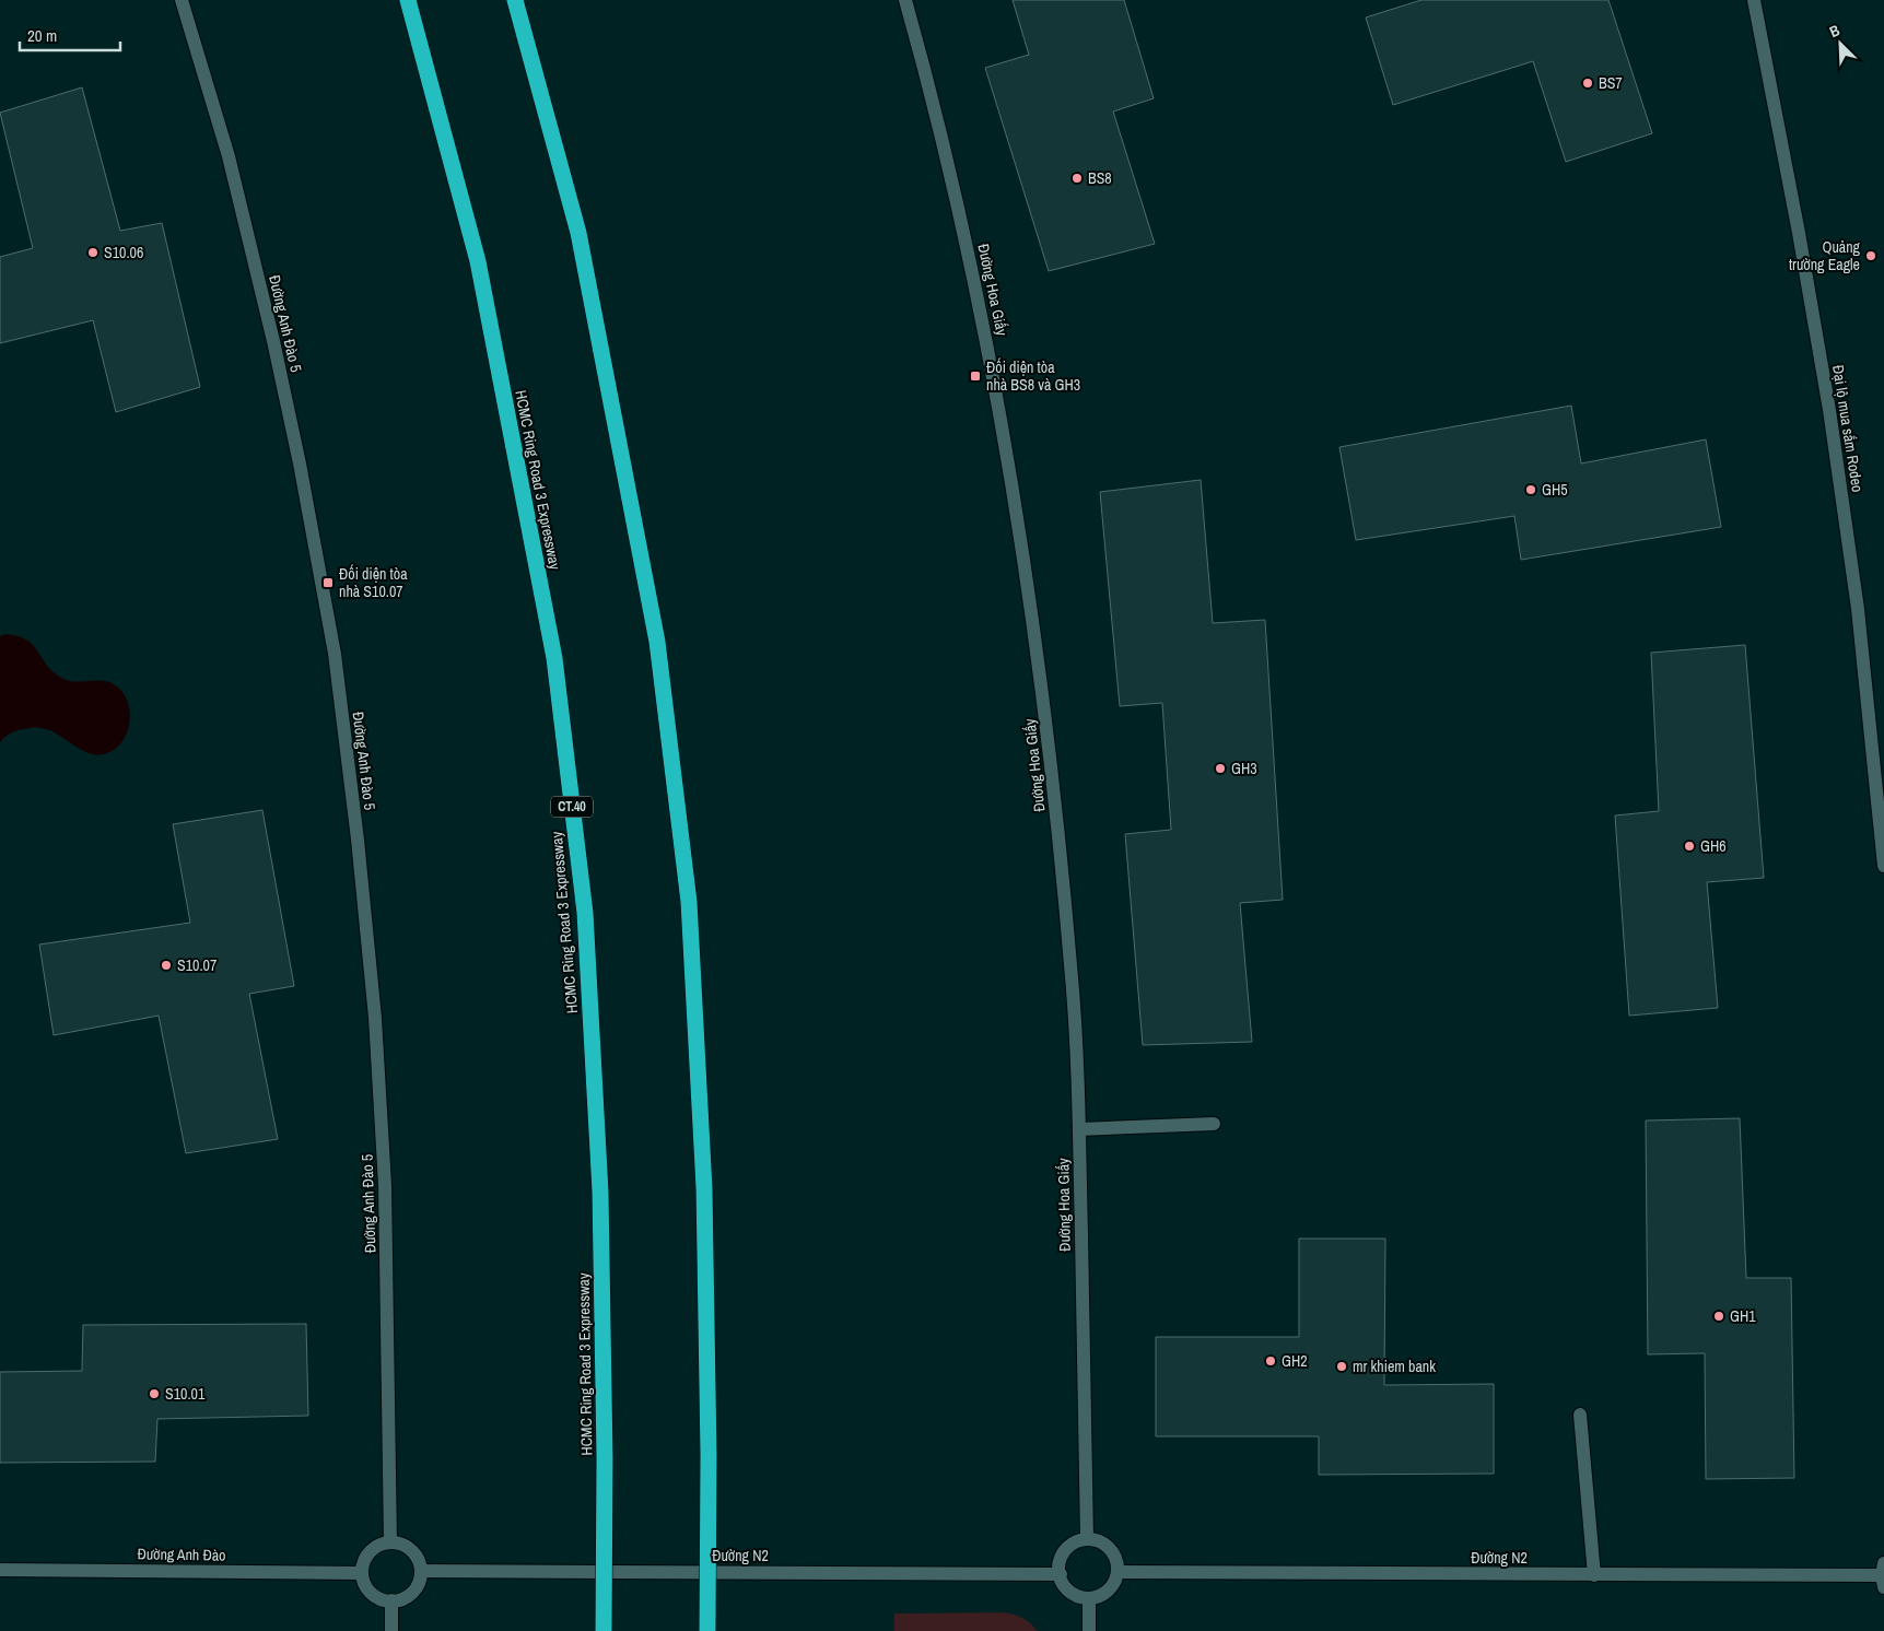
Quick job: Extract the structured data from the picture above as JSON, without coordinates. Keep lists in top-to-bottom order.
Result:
{
  "streets": {
    "highway": ["HCMC Ring Road 3 Expressway", "CT.40"],
    "street": [
      "Đường Hoa Giấy",
      "Đường Anh Đào 5",
      "Đại lộ mua sắm Rodeo",
      "Đường Anh Đào",
      "Đường N2"
    ]
  },
  "crossings": [
    ["Đường Hoa Giấy", "Đường N2"],
    ["Đường Anh Đào 5", "Đường Anh Đào"],
    ["Đường Anh Đào 5", "Đường N2"],
    ["Đường Anh Đào", "Đường N2"]
  ],
  "places": {
    "other": [
      "BS7",
      "BS8",
      "S10.06",
      "Quảng trường Eagle",
      "GH5",
      "GH3",
      "GH6",
      "S10.07",
      "GH1",
      "GH2",
      "mr khiem bank",
      "S10.01"
    ],
    "transit": ["Đối diện tòa nhà BS8 và GH3", "Đối diện tòa nhà S10.07"]
  },
  "scale_bar": "20 m",
  "north": "top left"
}
